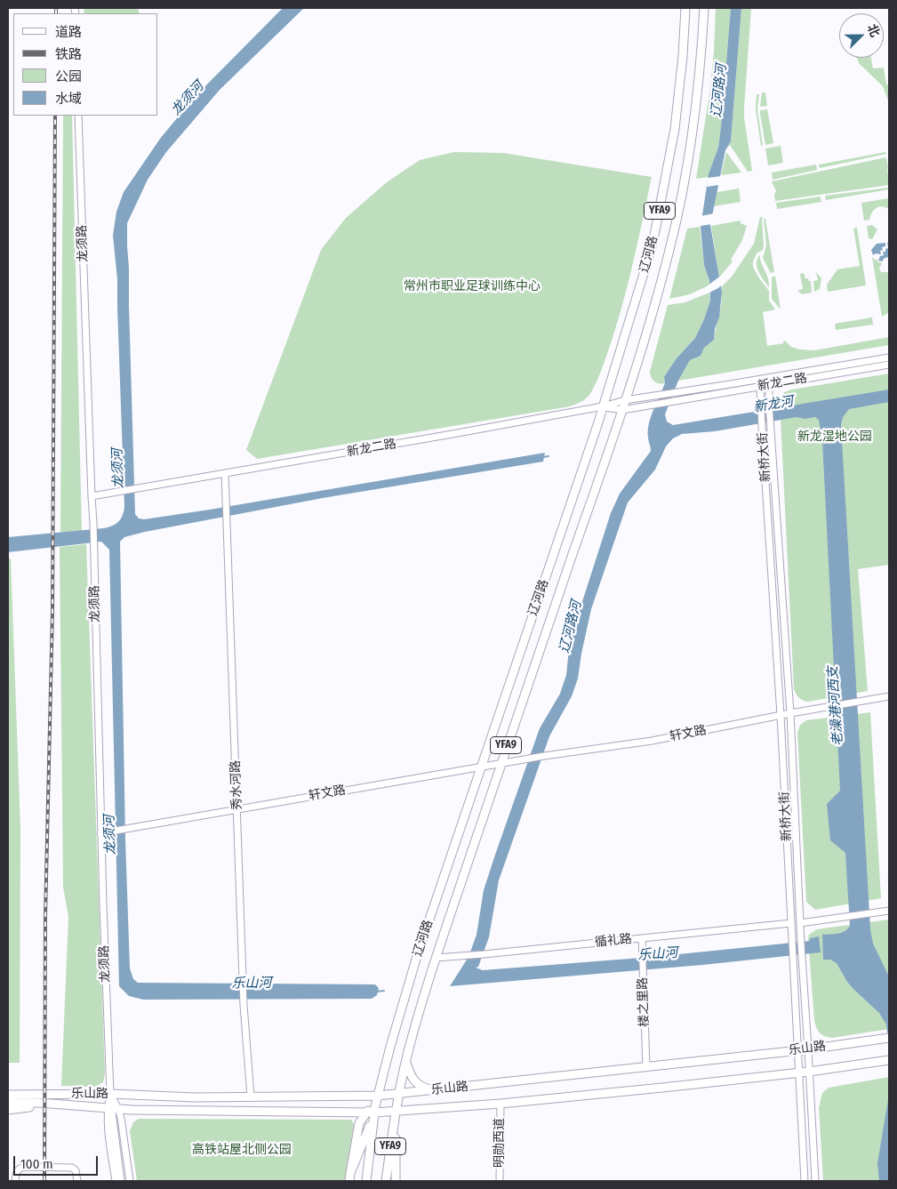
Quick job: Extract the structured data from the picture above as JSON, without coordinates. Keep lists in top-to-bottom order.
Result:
{
  "streets": {
    "main road": ["YFA9", "辽河路", "乐山路"],
    "street": [
      "龙须路",
      "新龙二路",
      "新桥大街",
      "轩文路",
      "秀水河路",
      "循礼路",
      "楼之里路",
      "明勋西道"
    ]
  },
  "crossings": [
    ["龙须路", "新龙二路"],
    ["龙须路", "轩文路"],
    ["龙须路", "乐山路"],
    ["辽河路", "新龙二路"],
    ["辽河路", "轩文路"],
    ["辽河路", "循礼路"],
    ["辽河路", "乐山路"],
    ["新龙二路", "新桥大街"],
    ["新龙二路", "秀水河路"],
    ["新桥大街", "轩文路"],
    ["新桥大街", "循礼路"],
    ["新桥大街", "乐山路"],
    ["轩文路", "秀水河路"],
    ["秀水河路", "乐山路"],
    ["循礼路", "楼之里路"],
    ["楼之里路", "乐山路"],
    ["乐山路", "明勋西道"]
  ],
  "water": [
    "辽河路河",
    "龙须河",
    "新龙河",
    "老澡港河西支",
    "乐山河"
  ],
  "parks": ["常州市职业足球训练中心", "新龙湿地公园", "高铁站屋北侧公园"],
  "legend": [
    "道路",
    "铁路",
    "公园",
    "水域"
  ],
  "scale_bar": "100 m",
  "north": "top right"
}
